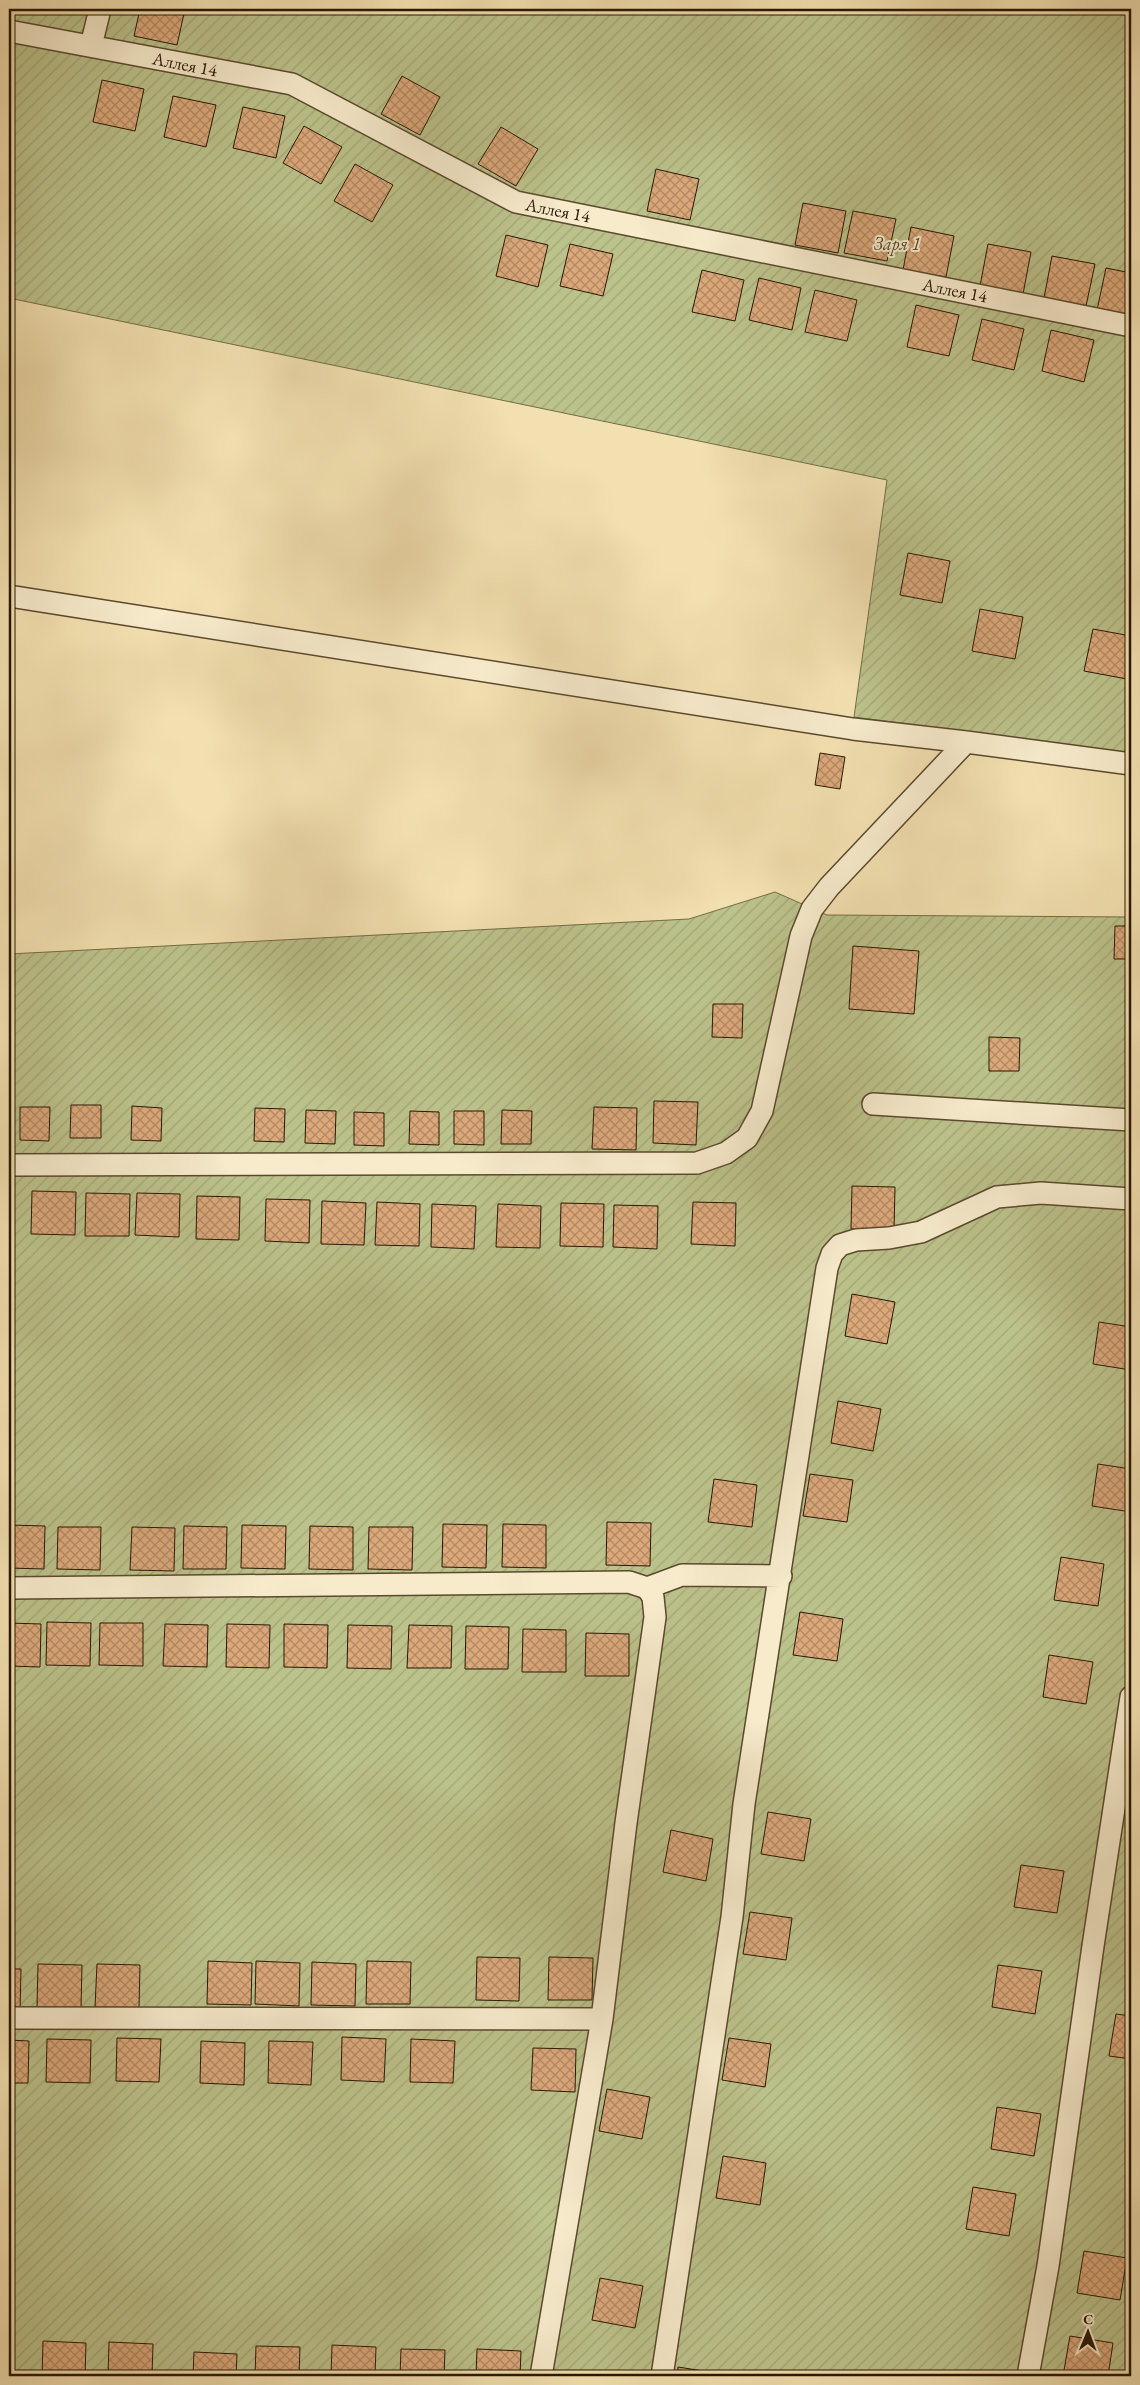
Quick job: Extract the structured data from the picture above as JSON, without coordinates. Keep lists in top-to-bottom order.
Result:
{
  "streets": {
    "lane": ["Аллея 14"]
  },
  "parks": ["Заря 1"],
  "north": "top"
}
